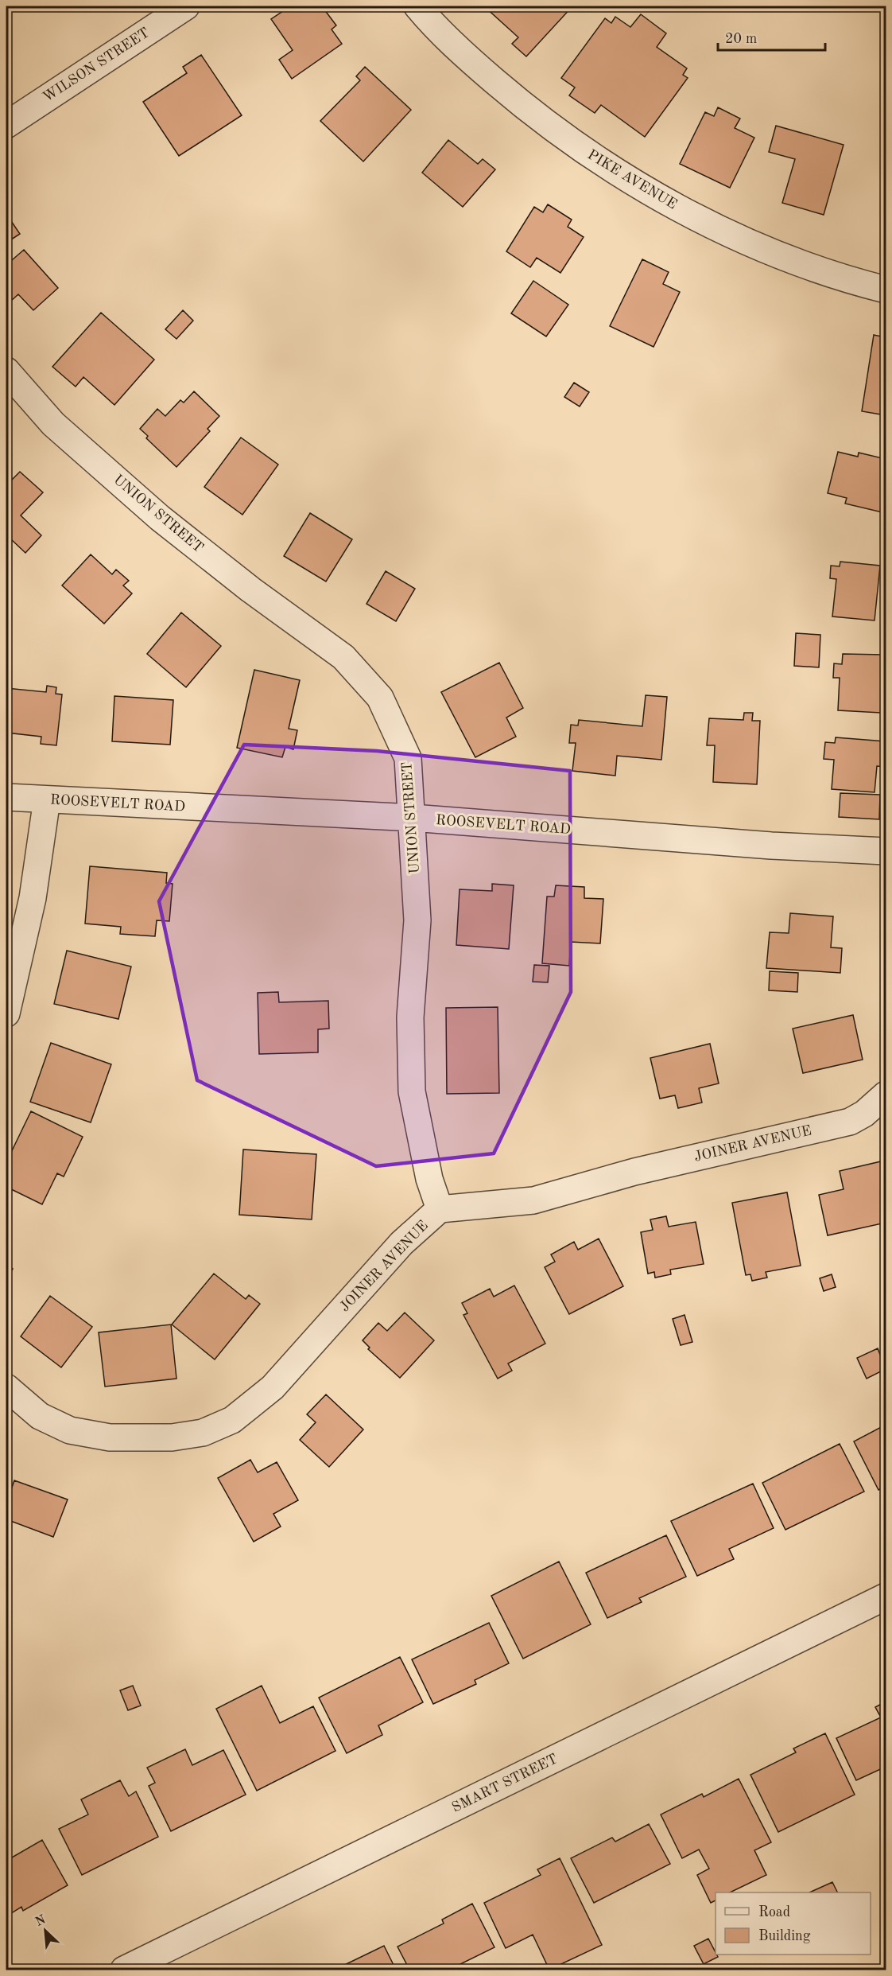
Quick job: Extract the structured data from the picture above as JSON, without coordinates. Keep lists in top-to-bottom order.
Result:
{
  "streets": {
    "street": [
      "WILSON STREET",
      "PIKE AVENUE",
      "UNION STREET",
      "ROOSEVELT ROAD",
      "JOINER AVENUE",
      "SMART STREET"
    ]
  },
  "crossings": [
    ["UNION STREET", "ROOSEVELT ROAD"],
    ["UNION STREET", "JOINER AVENUE"]
  ],
  "legend": ["Road", "Building"],
  "scale_bar": "20 m",
  "north": "top left"
}
